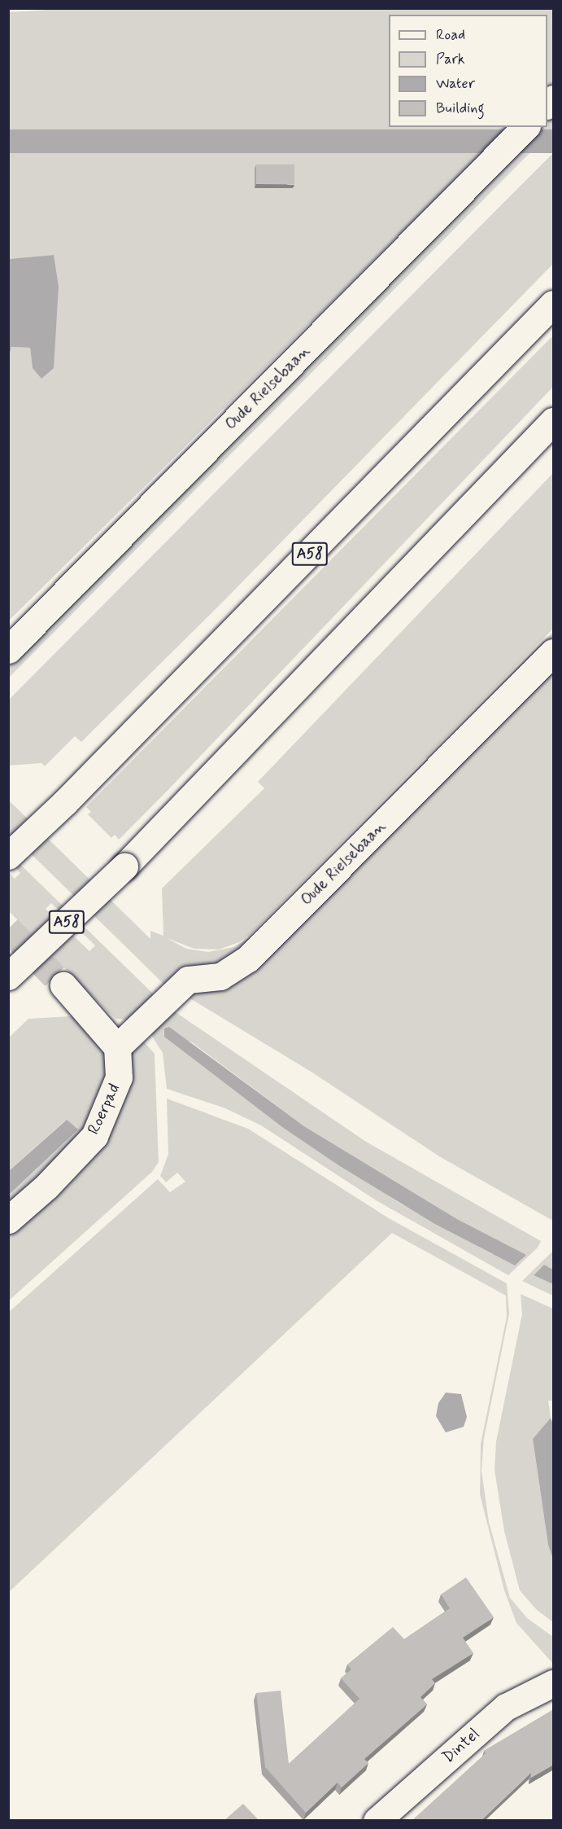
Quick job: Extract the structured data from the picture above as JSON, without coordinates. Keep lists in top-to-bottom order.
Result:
{
  "streets": {
    "main road": [
      "Oude Rielsebaan",
      "A58",
      "Roerpad",
      "Dintel"
    ]
  },
  "crossings": [
    ["Oude Rielsebaan", "Roerpad"]
  ],
  "legend": [
    "Road",
    "Park",
    "Water",
    "Building"
  ]
}
